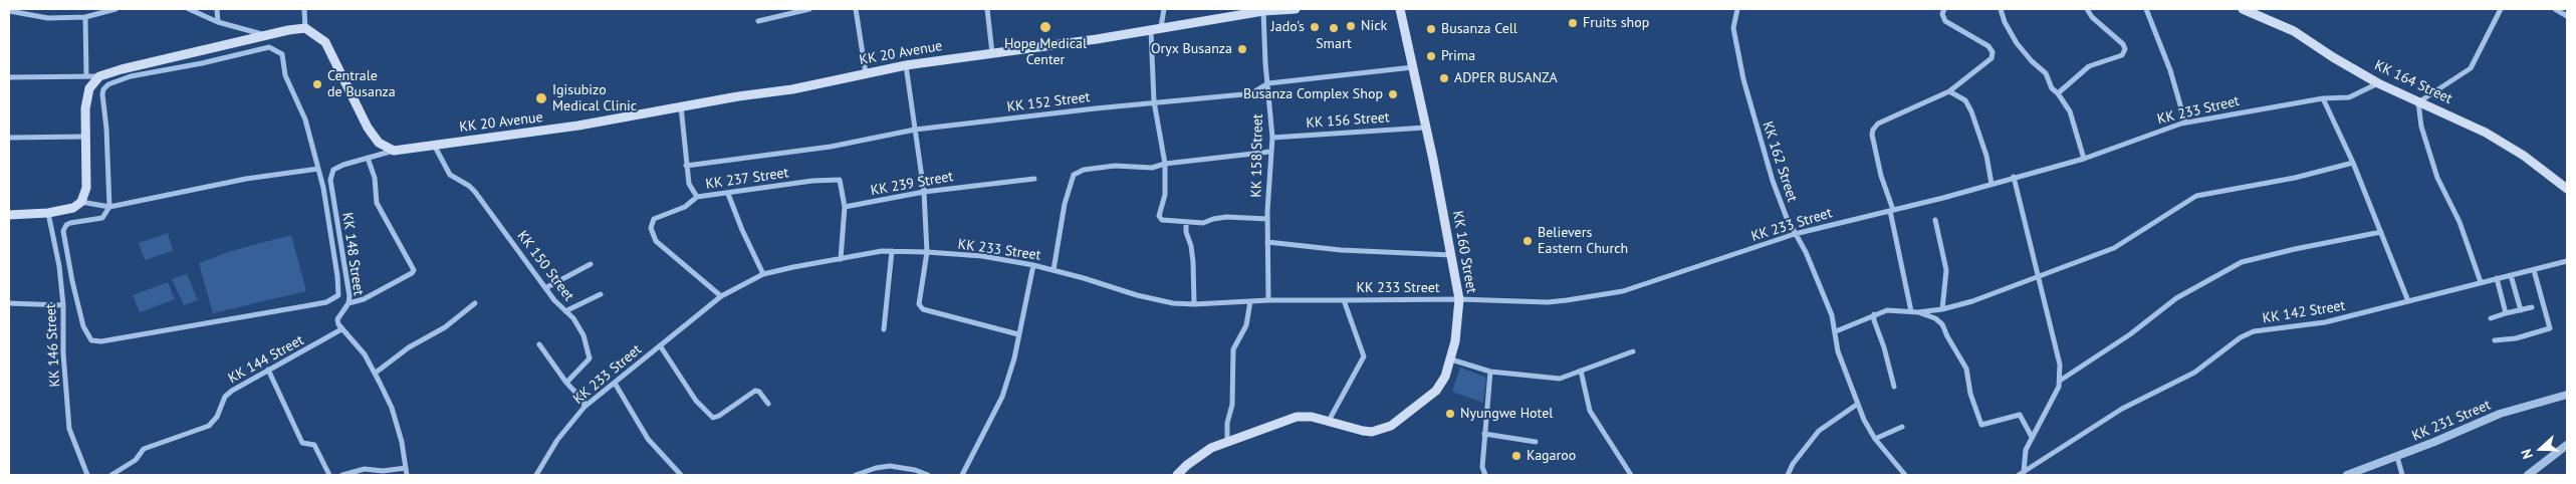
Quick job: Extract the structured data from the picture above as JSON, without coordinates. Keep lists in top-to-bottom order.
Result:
{
  "streets": {
    "main road": ["KK 20 Avenue", "KK 164 Street", "KK 160 Street"],
    "street": [
      "KK 152 Street",
      "KK 233 Street",
      "KK 156 Street",
      "KK 158 Street",
      "KK 162 Street",
      "KK 237 Street",
      "KK 239 Street",
      "KK 148 Street",
      "KK 150 Street",
      "KK 142 Street",
      "KK 146 Street",
      "KK 144 Street",
      "KK 231 Street"
    ]
  },
  "crossings": [
    ["KK 20 Avenue", "KK 158 Street"],
    ["KK 20 Avenue", "KK 148 Street"],
    ["KK 20 Avenue", "KK 150 Street"],
    ["KK 164 Street", "KK 233 Street"],
    ["KK 152 Street", "KK 158 Street"],
    ["KK 152 Street", "KK 160 Street"],
    ["KK 233 Street", "KK 158 Street"],
    ["KK 233 Street", "KK 162 Street"],
    ["KK 233 Street", "KK 237 Street"],
    ["KK 233 Street", "KK 160 Street"],
    ["KK 156 Street", "KK 158 Street"],
    ["KK 156 Street", "KK 160 Street"],
    ["KK 237 Street", "KK 239 Street"],
    ["KK 148 Street", "KK 144 Street"]
  ],
  "places": [
    "Fruits shop",
    "Nick",
    "Hope Medical Center",
    "Jado's",
    "Smart",
    "Busanza Cell",
    "Oryx Busanza",
    "Prima",
    "ADPER BUSANZA",
    "Centrale de Busanza",
    "Busanza Complex Shop",
    "Igisubizo Medical Clinic",
    "Believers Eastern Church",
    "Nyungwe Hotel",
    "Kagaroo"
  ],
  "north": "left"
}
